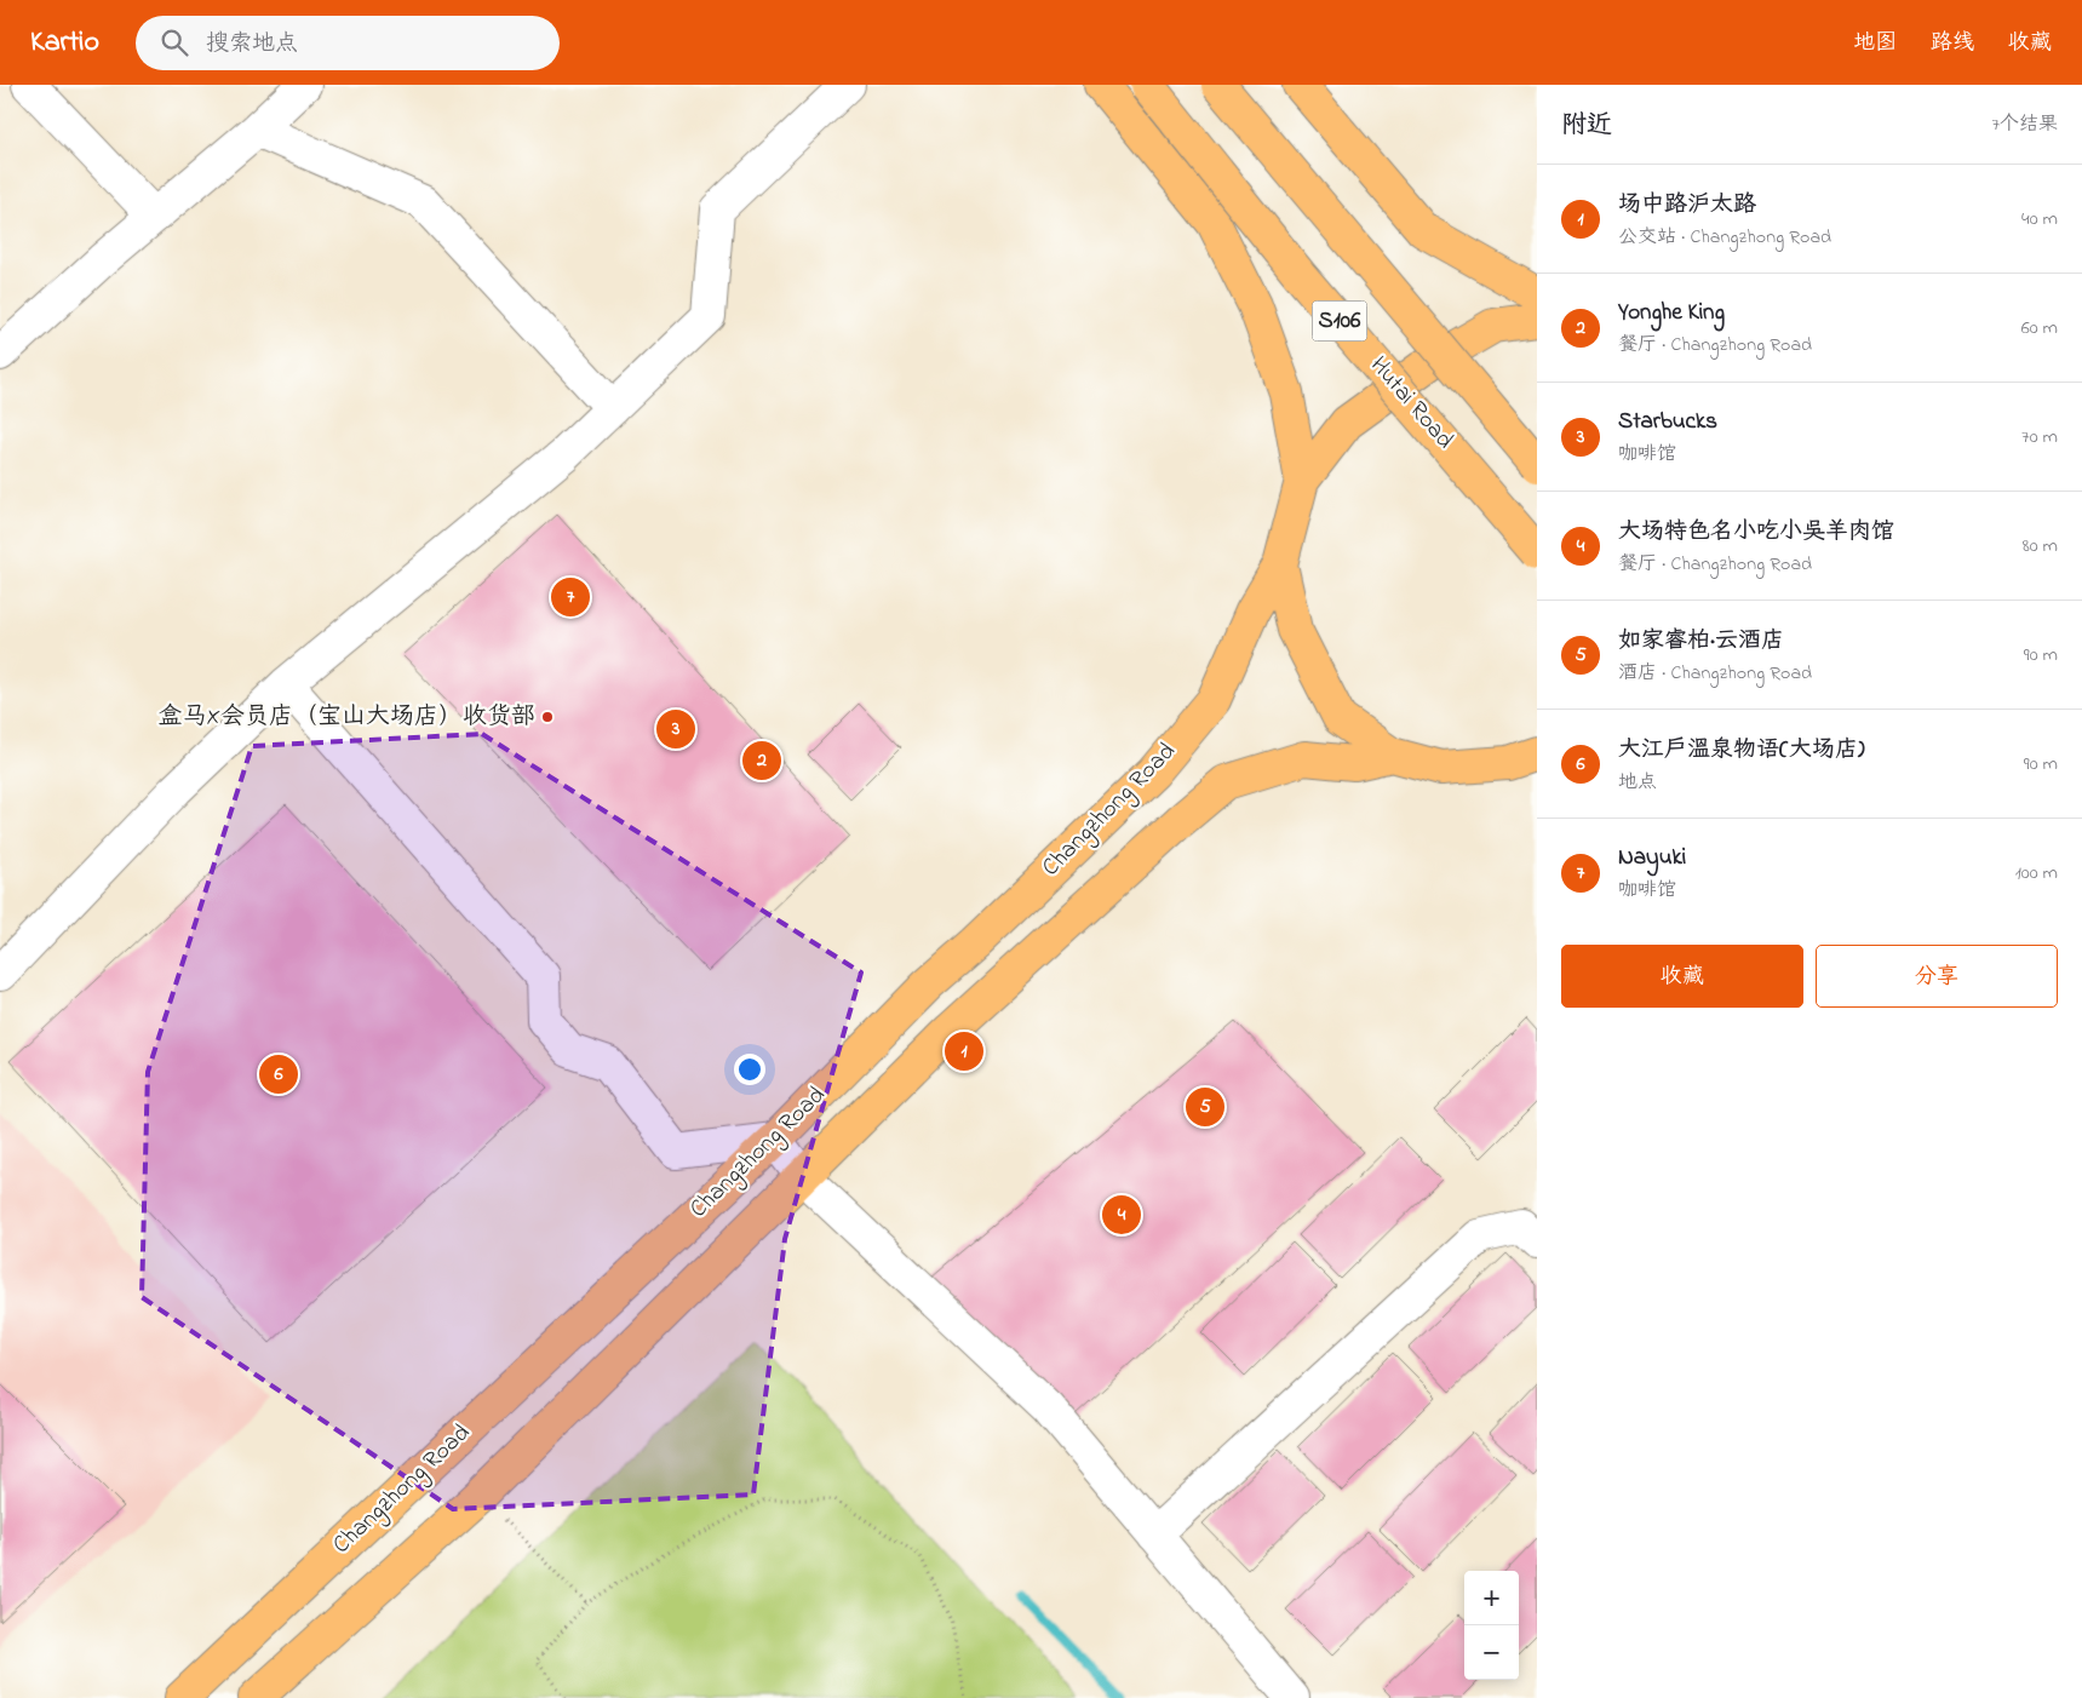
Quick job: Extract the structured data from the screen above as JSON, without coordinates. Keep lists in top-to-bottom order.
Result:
{
  "streets": {
    "main road": ["S106", "Hutai Road", "Changzhong Road"]
  },
  "places": ["盒马X会员店（宝山大场店）收货部"],
  "page": {
    "header": "Kartio",
    "search": "搜索地点",
    "nav": ["地图", "路线", "收藏"],
    "heading": ["附近", "7个结果"],
    "list": [
      {
        "mark": "1",
        "name": "场中路沪太路",
        "note": "公交站 · Changzhong Road",
        "value": "40 m"
      },
      {
        "mark": "2",
        "name": "Yonghe King",
        "note": "餐厅 · Changzhong Road",
        "value": "60 m"
      },
      {
        "mark": "3",
        "name": "Starbucks",
        "note": "咖啡馆",
        "value": "70 m"
      },
      {
        "mark": "4",
        "name": "大场特色名小吃小吴羊肉馆",
        "note": "餐厅 · Changzhong Road",
        "value": "80 m"
      },
      {
        "mark": "5",
        "name": "如家睿柏·云酒店",
        "note": "酒店 · Changzhong Road",
        "value": "90 m"
      },
      {
        "mark": "6",
        "name": "大江户温泉物语(大场店)",
        "note": "地点",
        "value": "90 m"
      },
      {
        "mark": "7",
        "name": "Nayuki",
        "note": "咖啡馆",
        "value": "100 m"
      }
    ],
    "pins": [
      "7",
      "3",
      "2",
      "1",
      "6",
      "5",
      "4"
    ],
    "buttons": ["收藏", "分享"],
    "map_buttons": ["+", "−"]
  }
}
